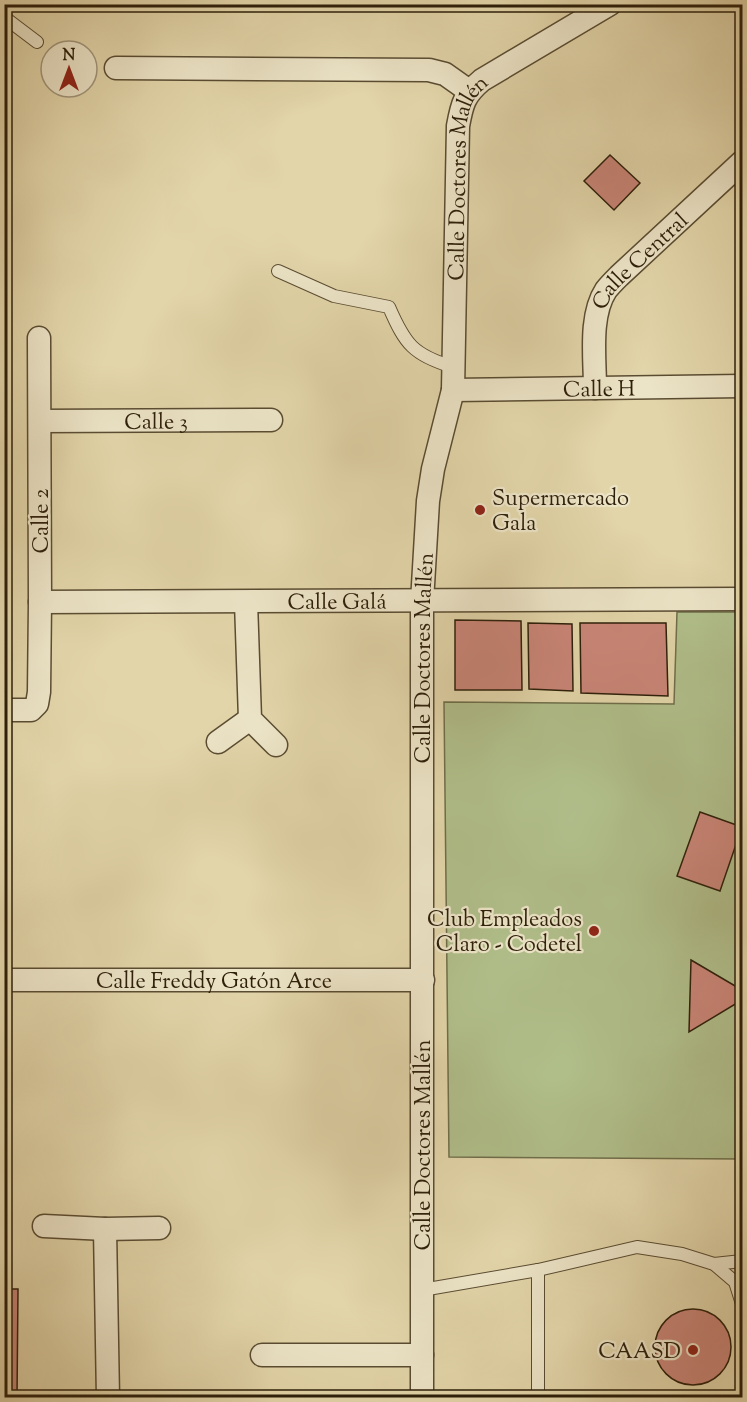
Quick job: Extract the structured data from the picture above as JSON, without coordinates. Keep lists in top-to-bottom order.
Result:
{
  "streets": {
    "street": [
      "Calle Doctores Mallén",
      "Calle Central",
      "Calle H",
      "Calle 3",
      "Calle 2",
      "Calle Galá",
      "Calle Freddy Gatón Arce"
    ]
  },
  "crossings": [
    ["Calle Doctores Mallén", "Calle H"],
    ["Calle Doctores Mallén", "Calle Galá"],
    ["Calle Doctores Mallén", "Calle Freddy Gatón Arce"],
    ["Calle Central", "Calle H"],
    ["Calle 3", "Calle 2"],
    ["Calle 2", "Calle Galá"]
  ],
  "places": ["Supermercado Gala", "Club Empleados Claro - Codetel", "CAASD"],
  "north": "top"
}
